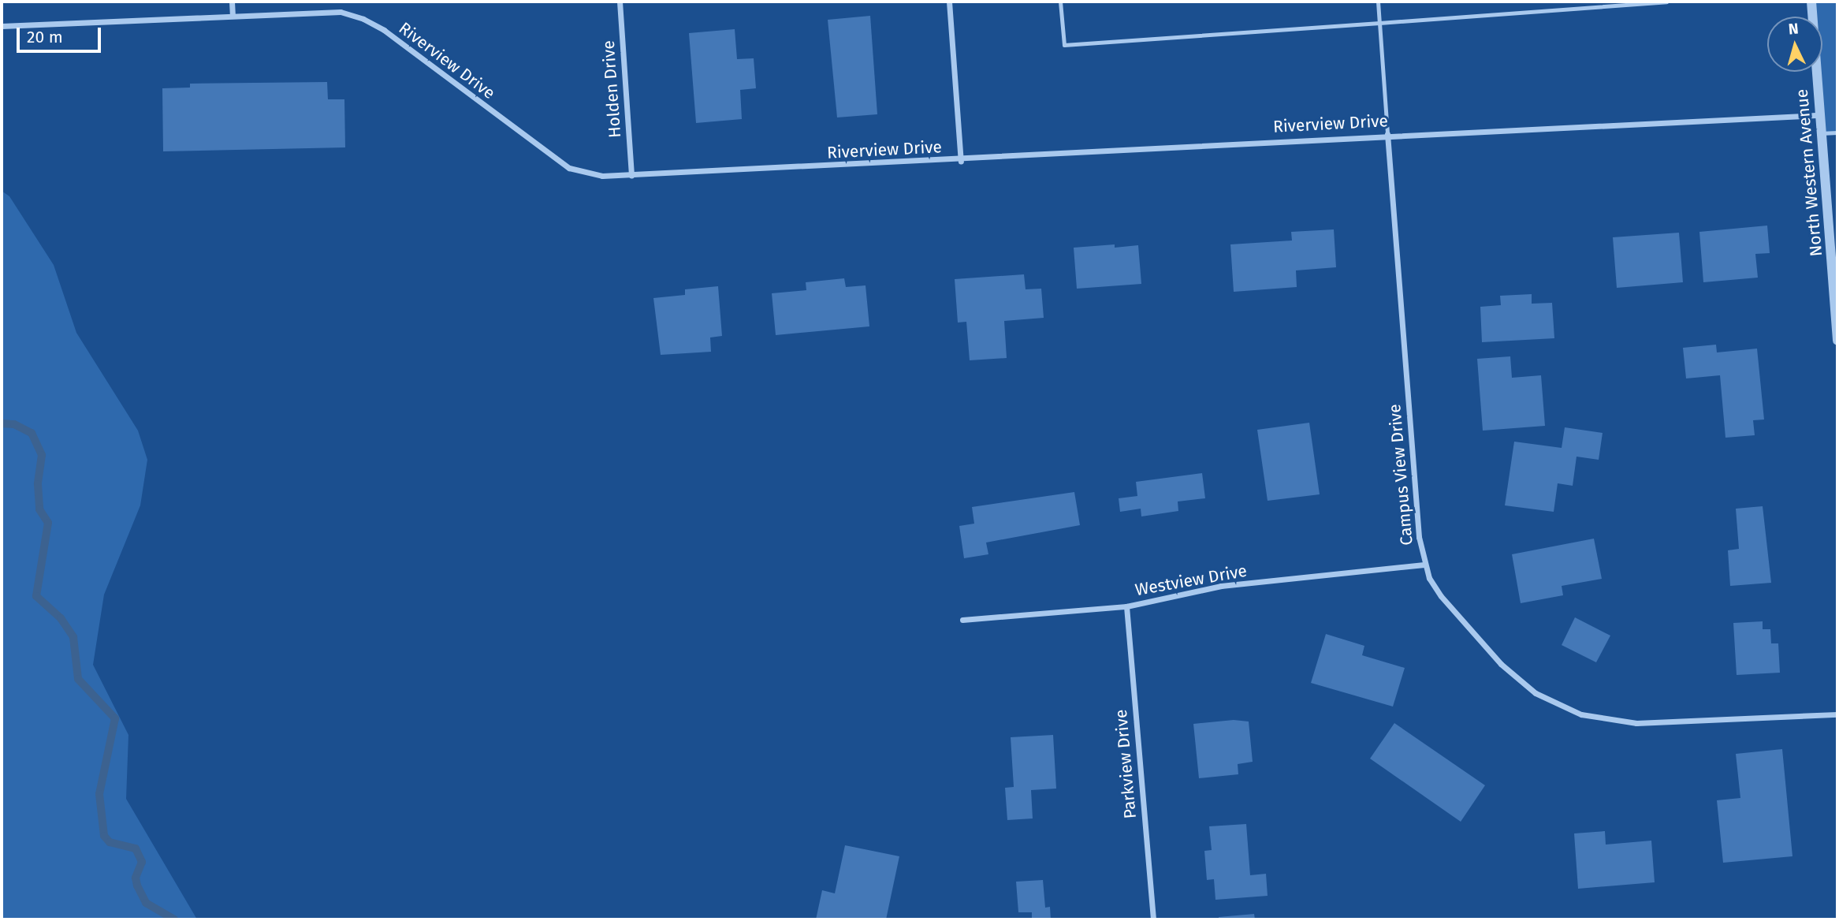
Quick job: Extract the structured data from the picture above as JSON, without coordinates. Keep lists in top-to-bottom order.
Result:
{
  "streets": {
    "street": [
      "Riverview Drive",
      "Holden Drive",
      "North Western Avenue",
      "Campus View Drive",
      "Westview Drive",
      "Parkview Drive"
    ]
  },
  "crossings": [
    ["Riverview Drive", "Holden Drive"],
    ["Riverview Drive", "North Western Avenue"],
    ["Riverview Drive", "Campus View Drive"],
    ["Campus View Drive", "Westview Drive"],
    ["Westview Drive", "Parkview Drive"]
  ],
  "scale_bar": "20 m",
  "north": "top"
}
